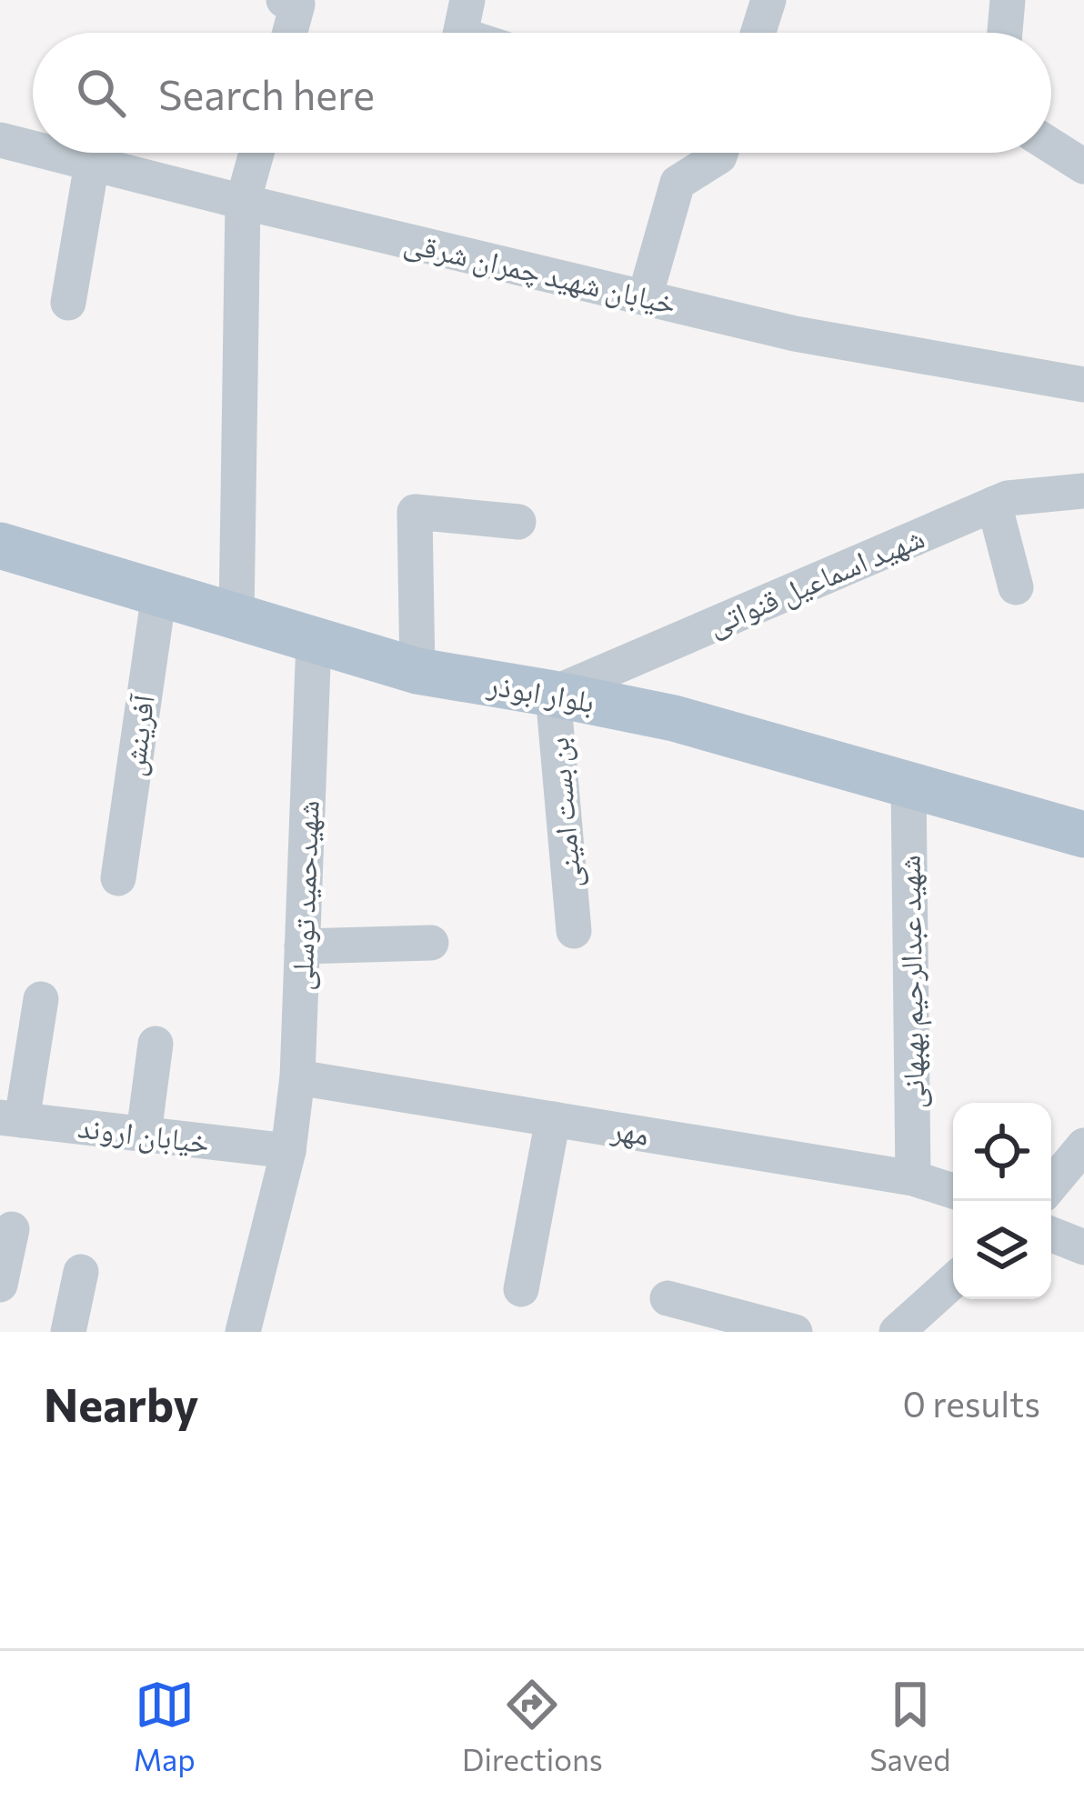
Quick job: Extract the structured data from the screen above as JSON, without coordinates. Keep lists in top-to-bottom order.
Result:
{
  "streets": {
    "main road": ["بلوار ابوذر"],
    "street": [
      "خیابان شهید چمران شرقی",
      "شهید اسماعیل قنواتی",
      "آفرینش",
      "بن بست امینی",
      "شهیدحمید توسلی",
      "شهید عبدالرحیم بهبهانی",
      "مهر",
      "خیابان اروند"
    ]
  },
  "crossings": [
    ["شهید اسماعیل قنواتی", "بلوار ابوذر"],
    ["شهید اسماعیل قنواتی", "بن بست امینی"],
    ["بلوار ابوذر", "آفرینش"],
    ["بلوار ابوذر", "بن بست امینی"],
    ["بلوار ابوذر", "شهیدحمید توسلی"],
    ["بلوار ابوذر", "شهید عبدالرحیم بهبهانی"],
    ["شهیدحمید توسلی", "مهر"],
    ["شهیدحمید توسلی", "خیابان اروند"],
    ["شهید عبدالرحیم بهبهانی", "مهر"]
  ],
  "page": {
    "search": "Search here",
    "heading": ["Nearby", "0 results"],
    "nav": ["Map", "Directions", "Saved"]
  }
}
